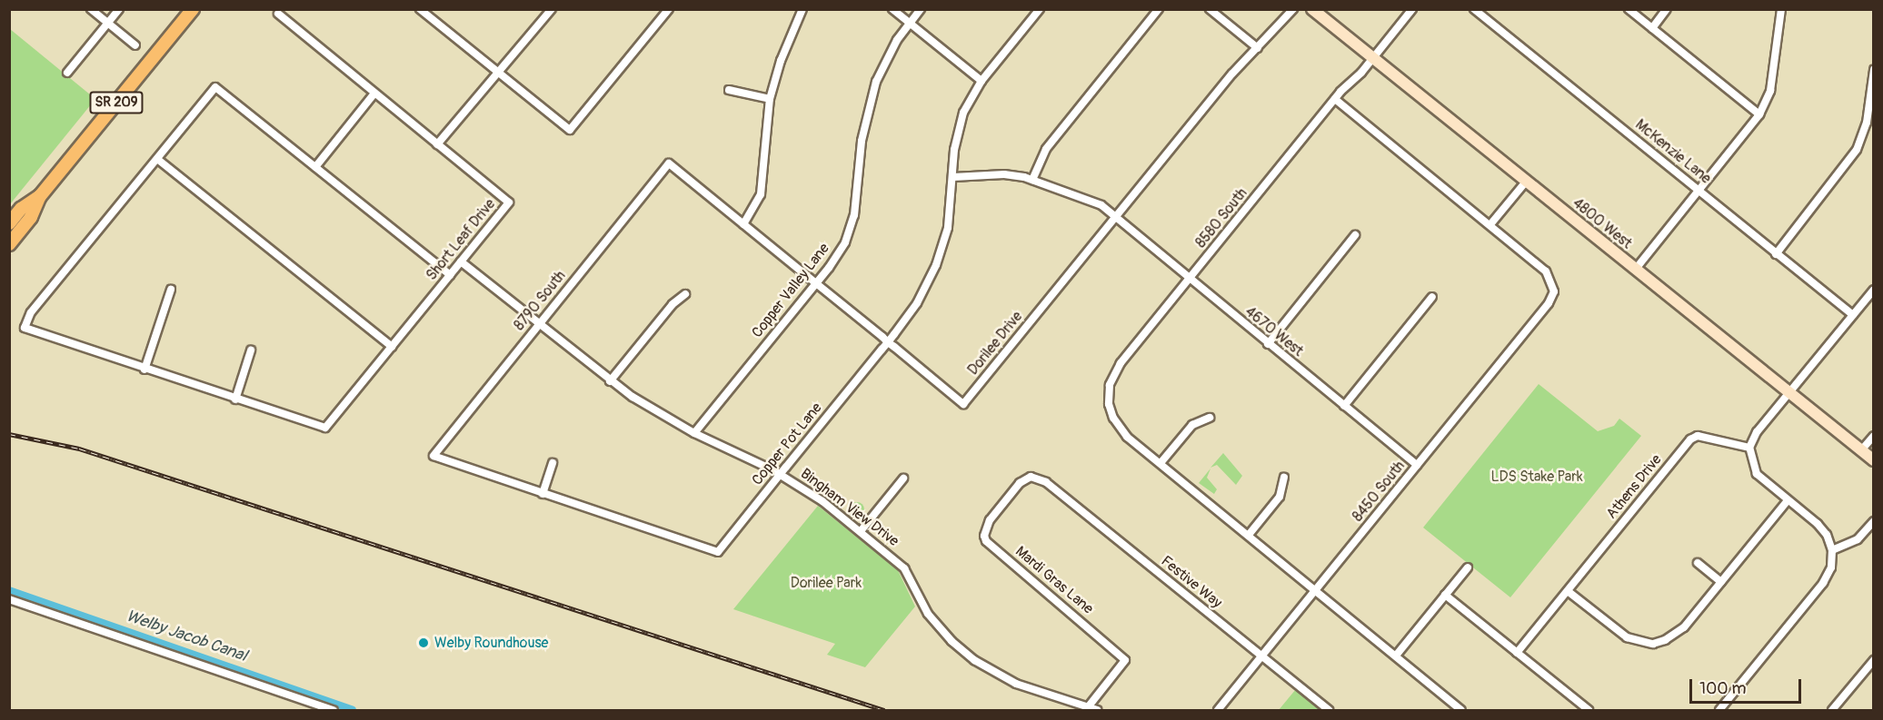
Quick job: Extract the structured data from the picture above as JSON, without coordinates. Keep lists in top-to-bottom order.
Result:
{
  "streets": {
    "main road": ["SR 209"],
    "street": [
      "McKenzie Lane",
      "8580 South",
      "4800 West",
      "Short Leaf Drive",
      "Copper Valley Lane",
      "8790 South",
      "4670 West",
      "Dorilee Drive",
      "Copper Pot Lane",
      "Athens Drive",
      "8450 South",
      "Bingham View Drive",
      "Mardi Gras Lane",
      "Festive Way"
    ]
  },
  "crossings": [
    ["8580 South", "4800 West"],
    ["8580 South", "4670 West"],
    ["Short Leaf Drive", "Bingham View Drive"],
    ["Copper Valley Lane", "Dorilee Drive"],
    ["Copper Valley Lane", "Bingham View Drive"],
    ["8790 South", "Dorilee Drive"],
    ["8790 South", "Copper Pot Lane"],
    ["8790 South", "Bingham View Drive"],
    ["4670 West", "Dorilee Drive"],
    ["4670 West", "Copper Pot Lane"],
    ["4670 West", "8450 South"],
    ["Dorilee Drive", "Copper Pot Lane"],
    ["Copper Pot Lane", "Bingham View Drive"],
    ["8450 South", "Festive Way"],
    ["Bingham View Drive", "Mardi Gras Lane"],
    ["Mardi Gras Lane", "Festive Way"]
  ],
  "water": ["Welby Jacob Canal"],
  "parks": ["LDS Stake Park", "Dorilee Park"],
  "places": ["Welby Roundhouse"],
  "scale_bar": "100 m"
}
